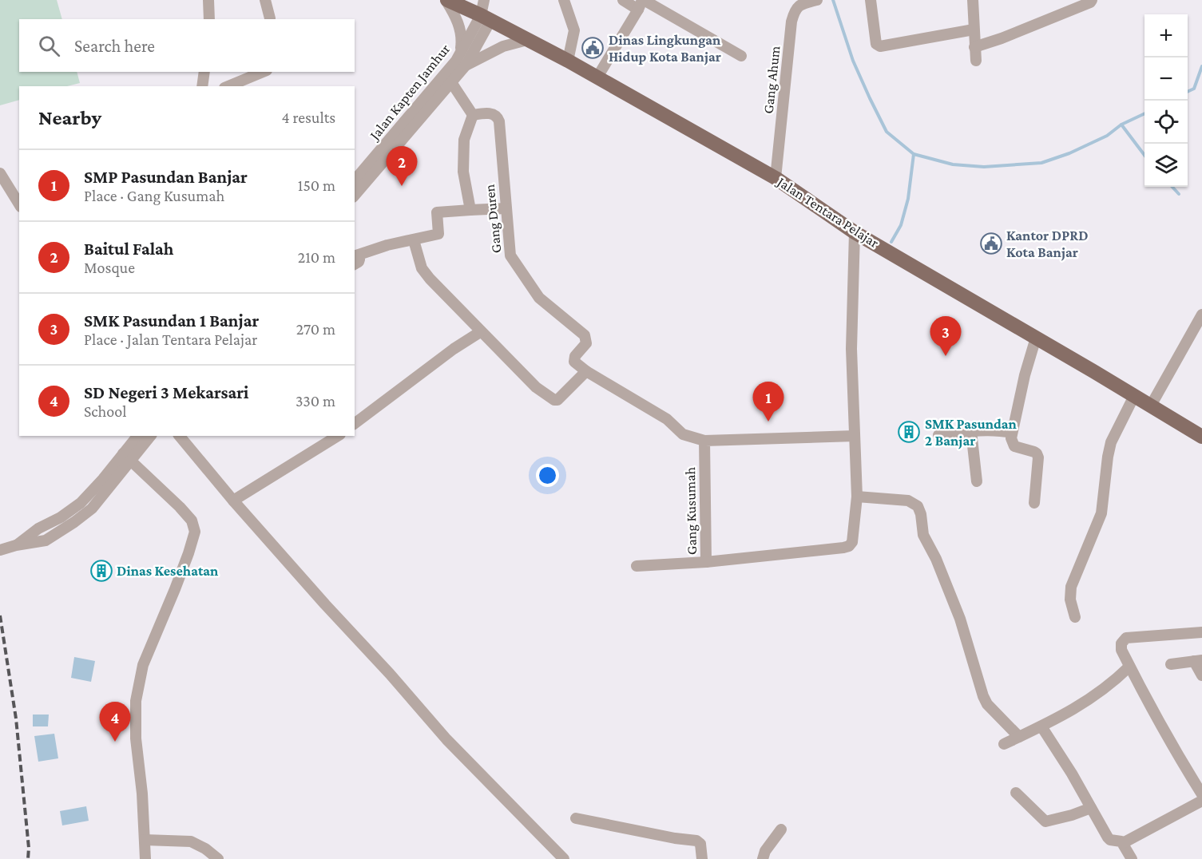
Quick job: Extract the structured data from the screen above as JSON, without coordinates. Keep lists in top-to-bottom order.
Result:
{
  "streets": {
    "main road": ["Jalan Tentara Pelajar"],
    "street": [
      "Gang Ahum",
      "Jalan Kapten Jamhur",
      "Gang Duren",
      "Gang Kusumah"
    ]
  },
  "crossings": [
    ["Gang Ahum", "Jalan Tentara Pelajar"],
    ["Jalan Kapten Jamhur", "Jalan Tentara Pelajar"],
    ["Jalan Tentara Pelajar", "Gang Kusumah"]
  ],
  "places": {
    "public building": ["Dinas Lingkungan Hidup Kota Banjar", "Kantor DPRD Kota Banjar"],
    "building": ["SMK Pasundan 2 Banjar", "Dinas Kesehatan"]
  },
  "page": {
    "map_buttons": ["+", "−"],
    "search": "Search here",
    "heading": ["Nearby", "4 results"],
    "pins": [
      "2",
      "3",
      "1",
      "4"
    ],
    "list": [
      {
        "mark": "1",
        "name": "SMP Pasundan Banjar",
        "note": "Place · Gang Kusumah",
        "value": "150 m"
      },
      {
        "mark": "2",
        "name": "Baitul Falah",
        "note": "Mosque",
        "value": "210 m"
      },
      {
        "mark": "3",
        "name": "SMK Pasundan 1 Banjar",
        "note": "Place · Jalan Tentara Pelajar",
        "value": "270 m"
      },
      {
        "mark": "4",
        "name": "SD Negeri 3 Mekarsari",
        "note": "School",
        "value": "330 m"
      }
    ]
  }
}
